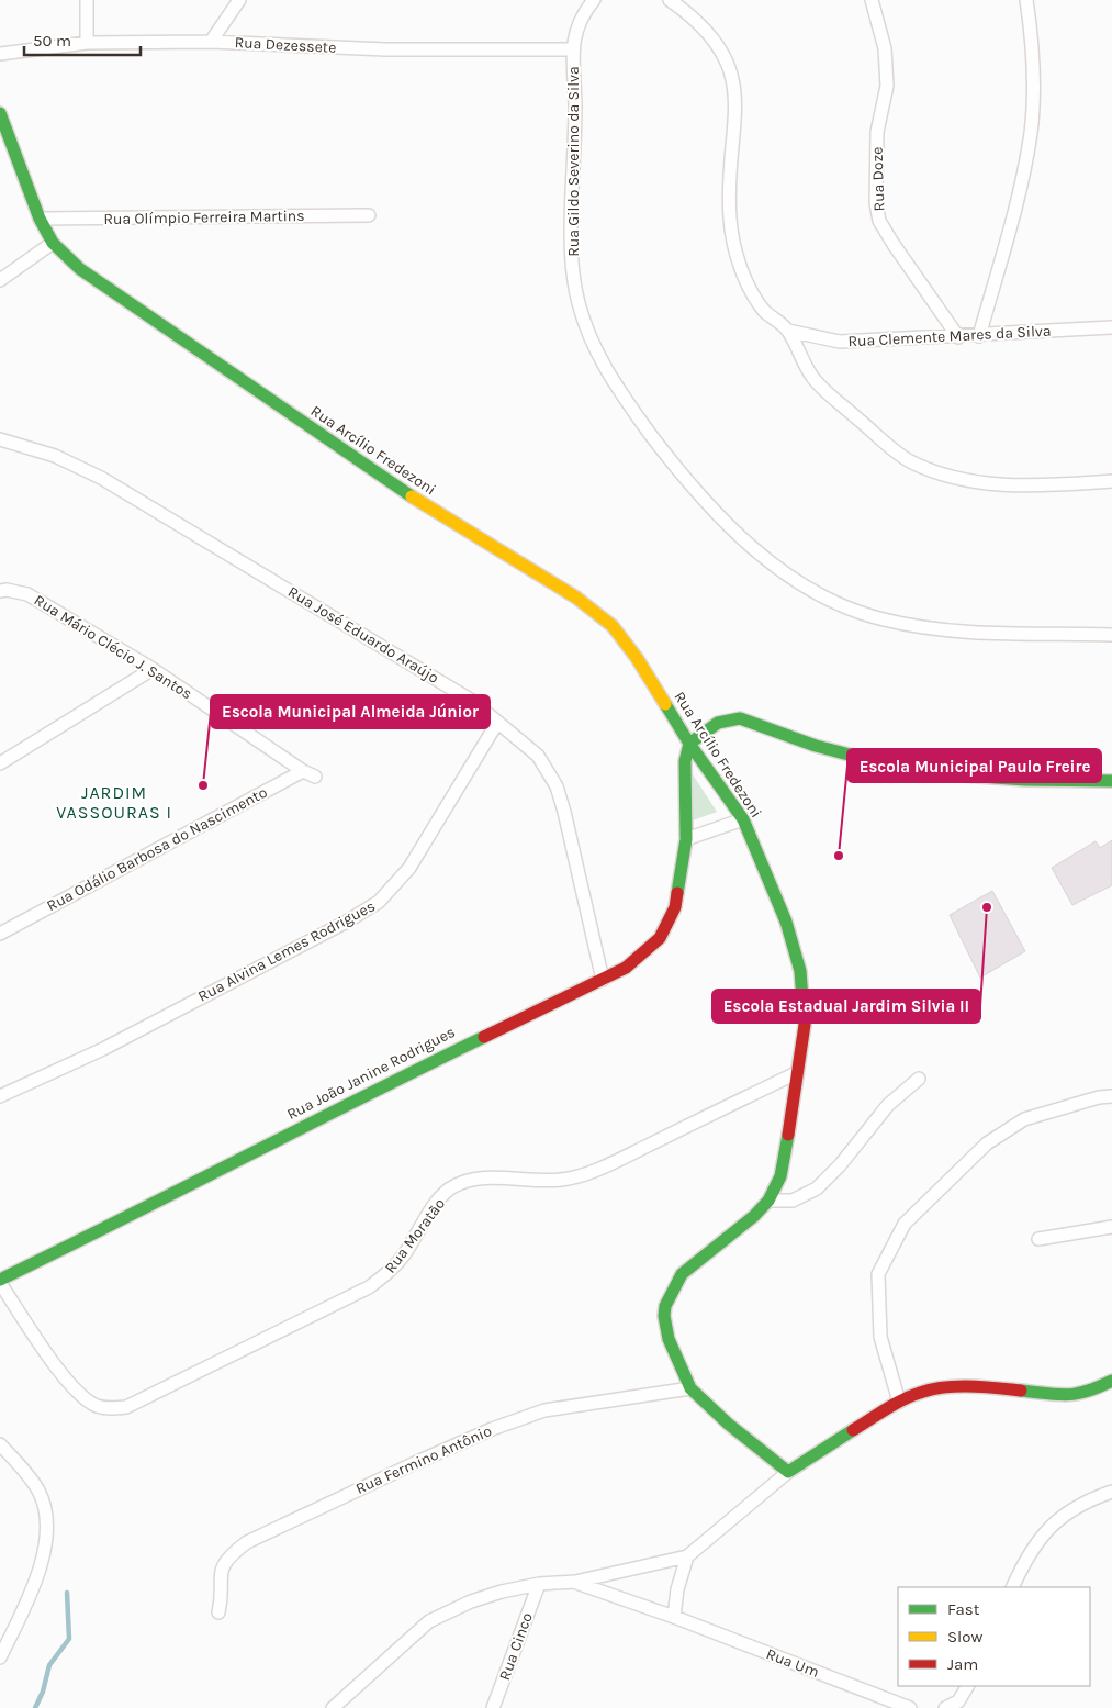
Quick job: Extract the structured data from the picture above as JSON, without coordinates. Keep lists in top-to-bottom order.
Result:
{
  "streets": {
    "street": [
      "Rua Dezessete",
      "Rua Gildo Severino da Silva",
      "Rua Doze",
      "Rua Olímpio Ferreira Martins",
      "Rua Clemente Mares da Silva",
      "Rua Arcílio Fredezoni",
      "Rua José Eduardo Araújo",
      "Rua Mário Clécio J. Santos",
      "Rua Odálio Barbosa do Nascimento",
      "Rua Alvina Lemes Rodrigues",
      "Rua João Janine Rodrigues",
      "Rua Moratão",
      "Rua Fermino Antônio",
      "Rua Cinco",
      "Rua Um"
    ]
  },
  "crossings": [
    ["Rua Dezessete", "Rua Gildo Severino da Silva"],
    ["Rua Doze", "Rua Clemente Mares da Silva"],
    ["Rua Olímpio Ferreira Martins", "Rua Arcílio Fredezoni"],
    ["Rua Arcílio Fredezoni", "Rua João Janine Rodrigues"],
    ["Rua Arcílio Fredezoni", "Rua Moratão"],
    ["Rua Arcílio Fredezoni", "Rua Fermino Antônio"],
    ["Rua José Eduardo Araújo", "Rua Alvina Lemes Rodrigues"],
    ["Rua José Eduardo Araújo", "Rua João Janine Rodrigues"],
    ["Rua Mário Clécio J. Santos", "Rua Odálio Barbosa do Nascimento"],
    ["Rua João Janine Rodrigues", "Rua Moratão"]
  ],
  "districts": ["JARDIM VASSOURAS I"],
  "places": ["Escola Municipal Almeida Júnior", "Escola Municipal Paulo Freire", "Escola Estadual Jardim Silvia II"],
  "legend": ["Fast", "Slow", "Jam"],
  "scale_bar": "50 m"
}
